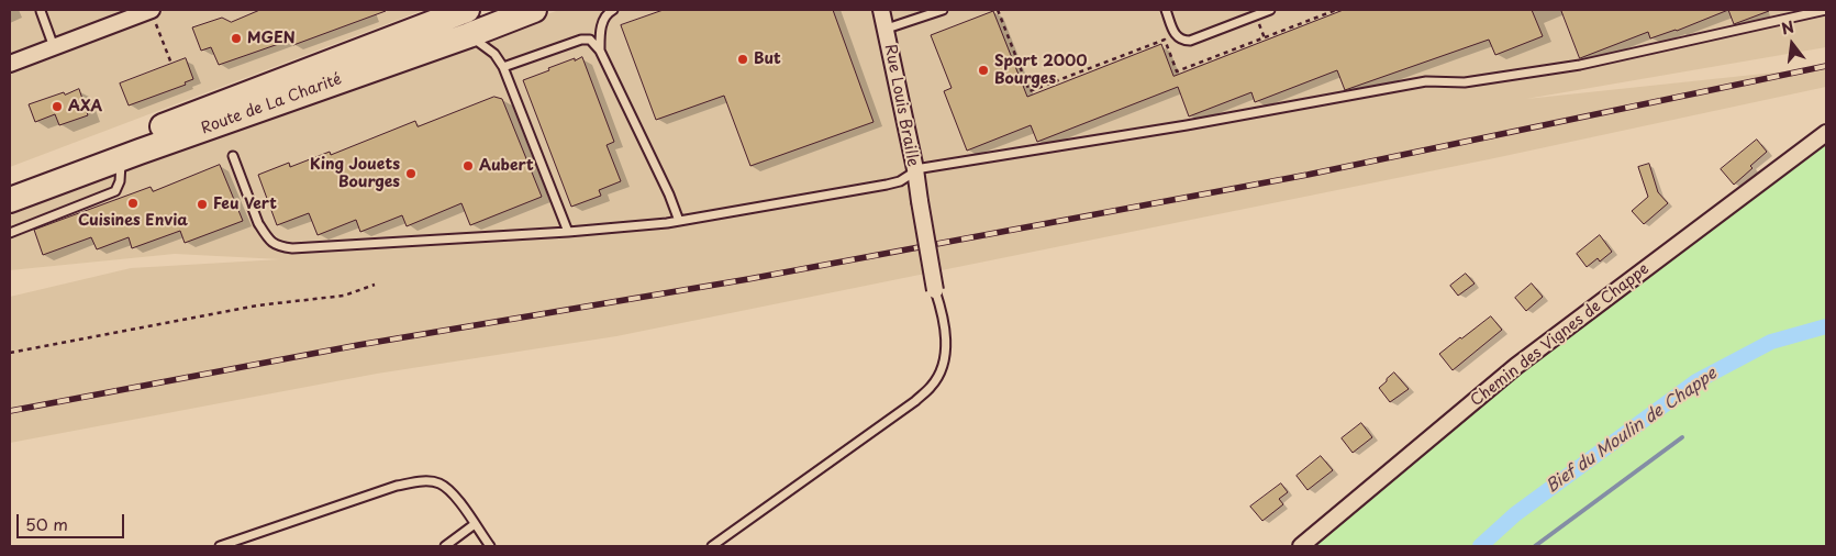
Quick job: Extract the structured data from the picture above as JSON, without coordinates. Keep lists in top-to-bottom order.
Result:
{
  "streets": {
    "main road": ["Route de La Charité"],
    "street": ["Rue Louis Braille", "Chemin des Vignes de Chappe"]
  },
  "water": ["Bief du Moulin de Chappe"],
  "places": [
    "MGEN",
    "But",
    "Sport 2000 Bourges",
    "AXA",
    "Aubert",
    "King Jouets Bourges",
    "Cuisines Envia",
    "Feu Vert"
  ],
  "scale_bar": "50 m",
  "north": "top"
}
